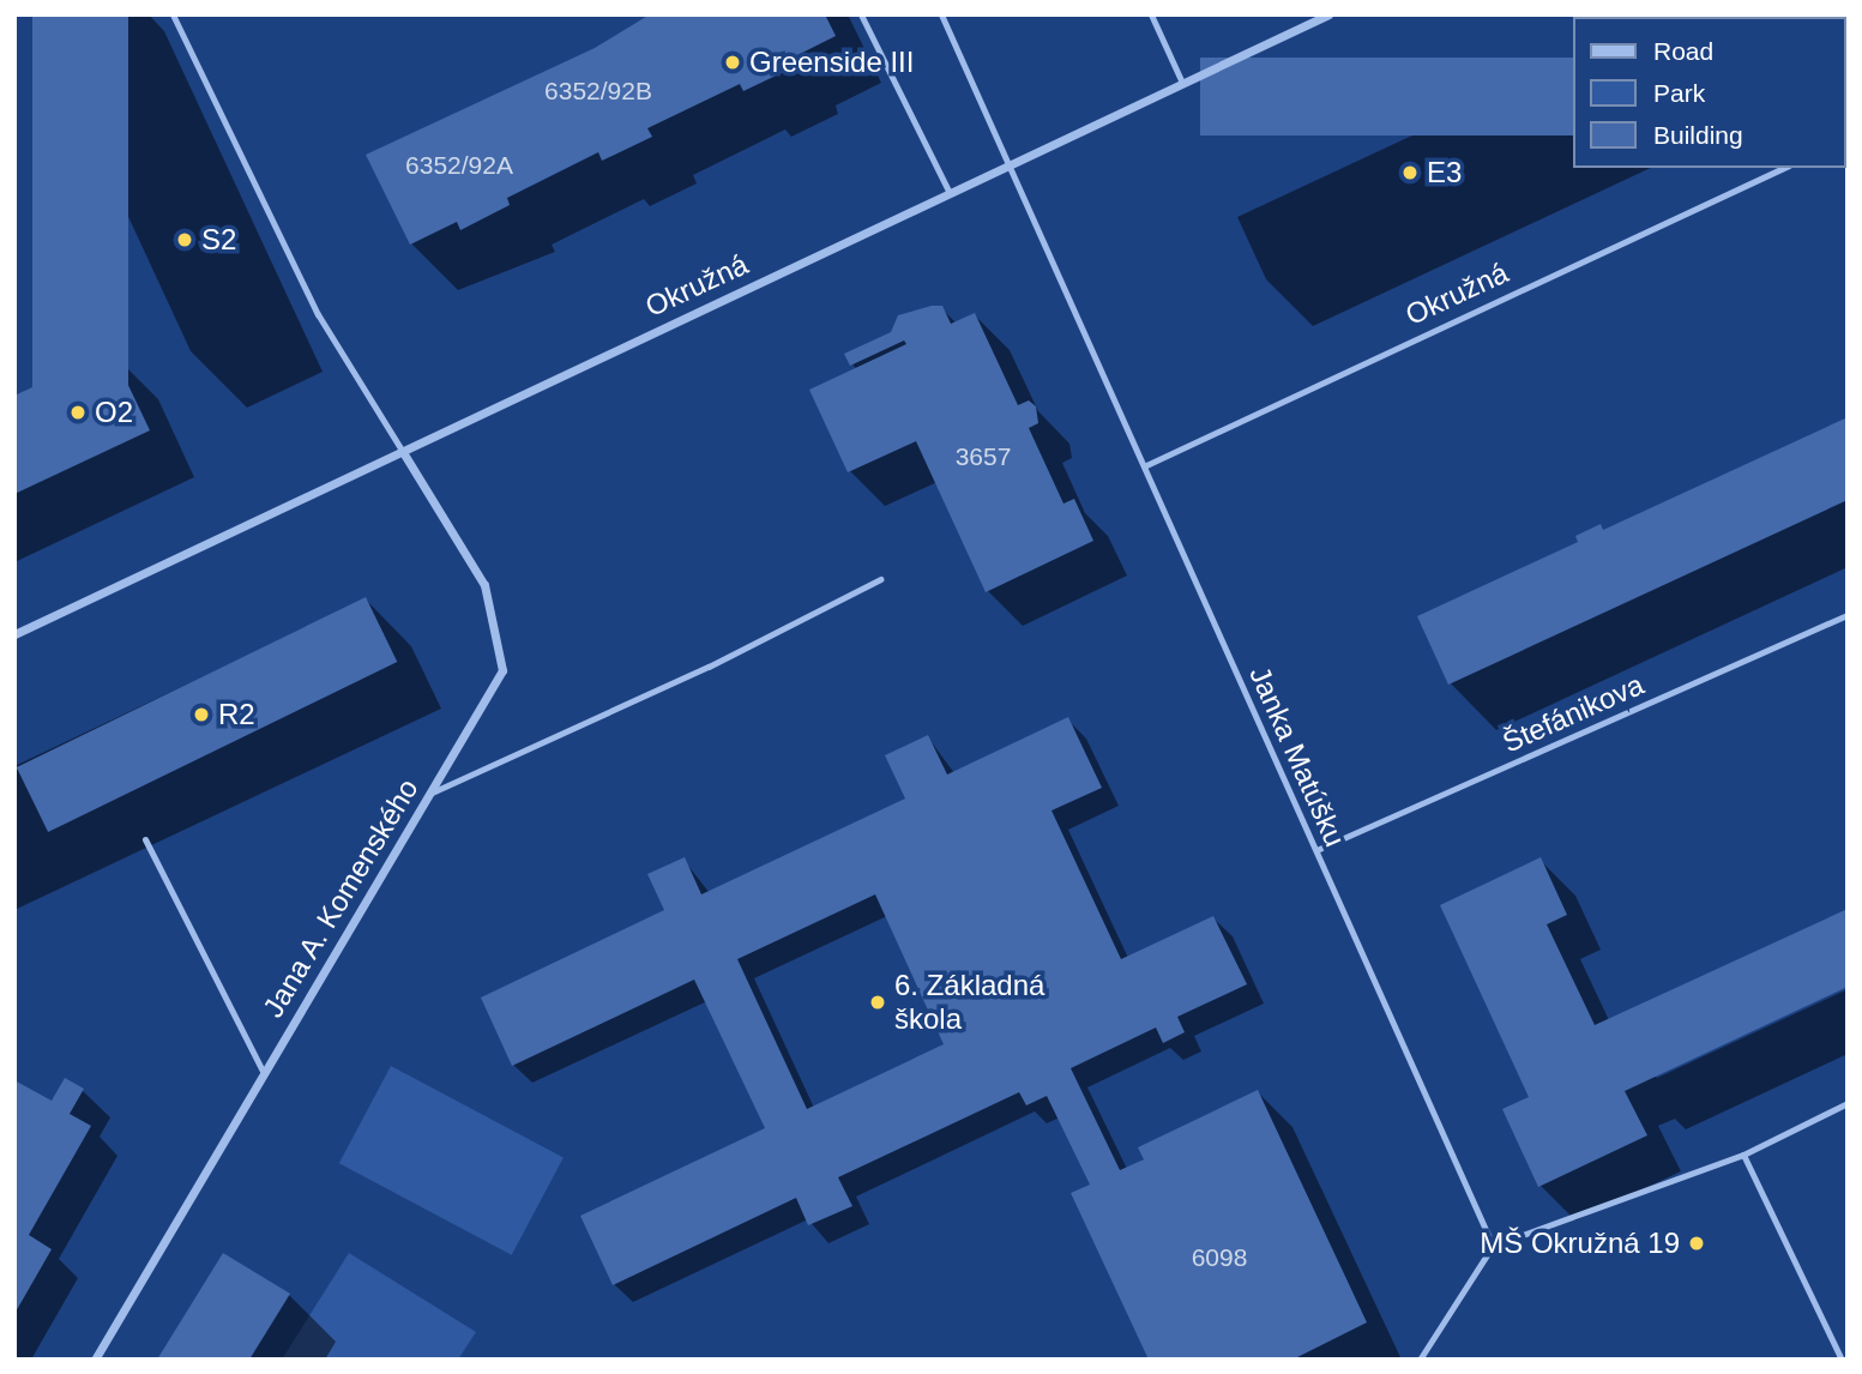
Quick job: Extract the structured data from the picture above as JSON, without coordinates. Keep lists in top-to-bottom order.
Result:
{
  "streets": {
    "street": ["Okružná", "Jana A. Komenského"],
    "lane": ["Štefánikova", "Janka Matúšku"]
  },
  "crossings": [
    ["Okružná", "Janka Matúšku"],
    ["Okružná", "Jana A. Komenského"],
    ["Štefánikova", "Janka Matúšku"]
  ],
  "places": [
    "Greenside III",
    "E3",
    "S2",
    "O2",
    "R2",
    "6. Základná škola",
    "MŠ Okružná 19"
  ],
  "house_numbers": [
    "6352/92B",
    "6352/92A",
    "3657",
    "6098"
  ],
  "legend": ["Road", "Park", "Building"]
}
